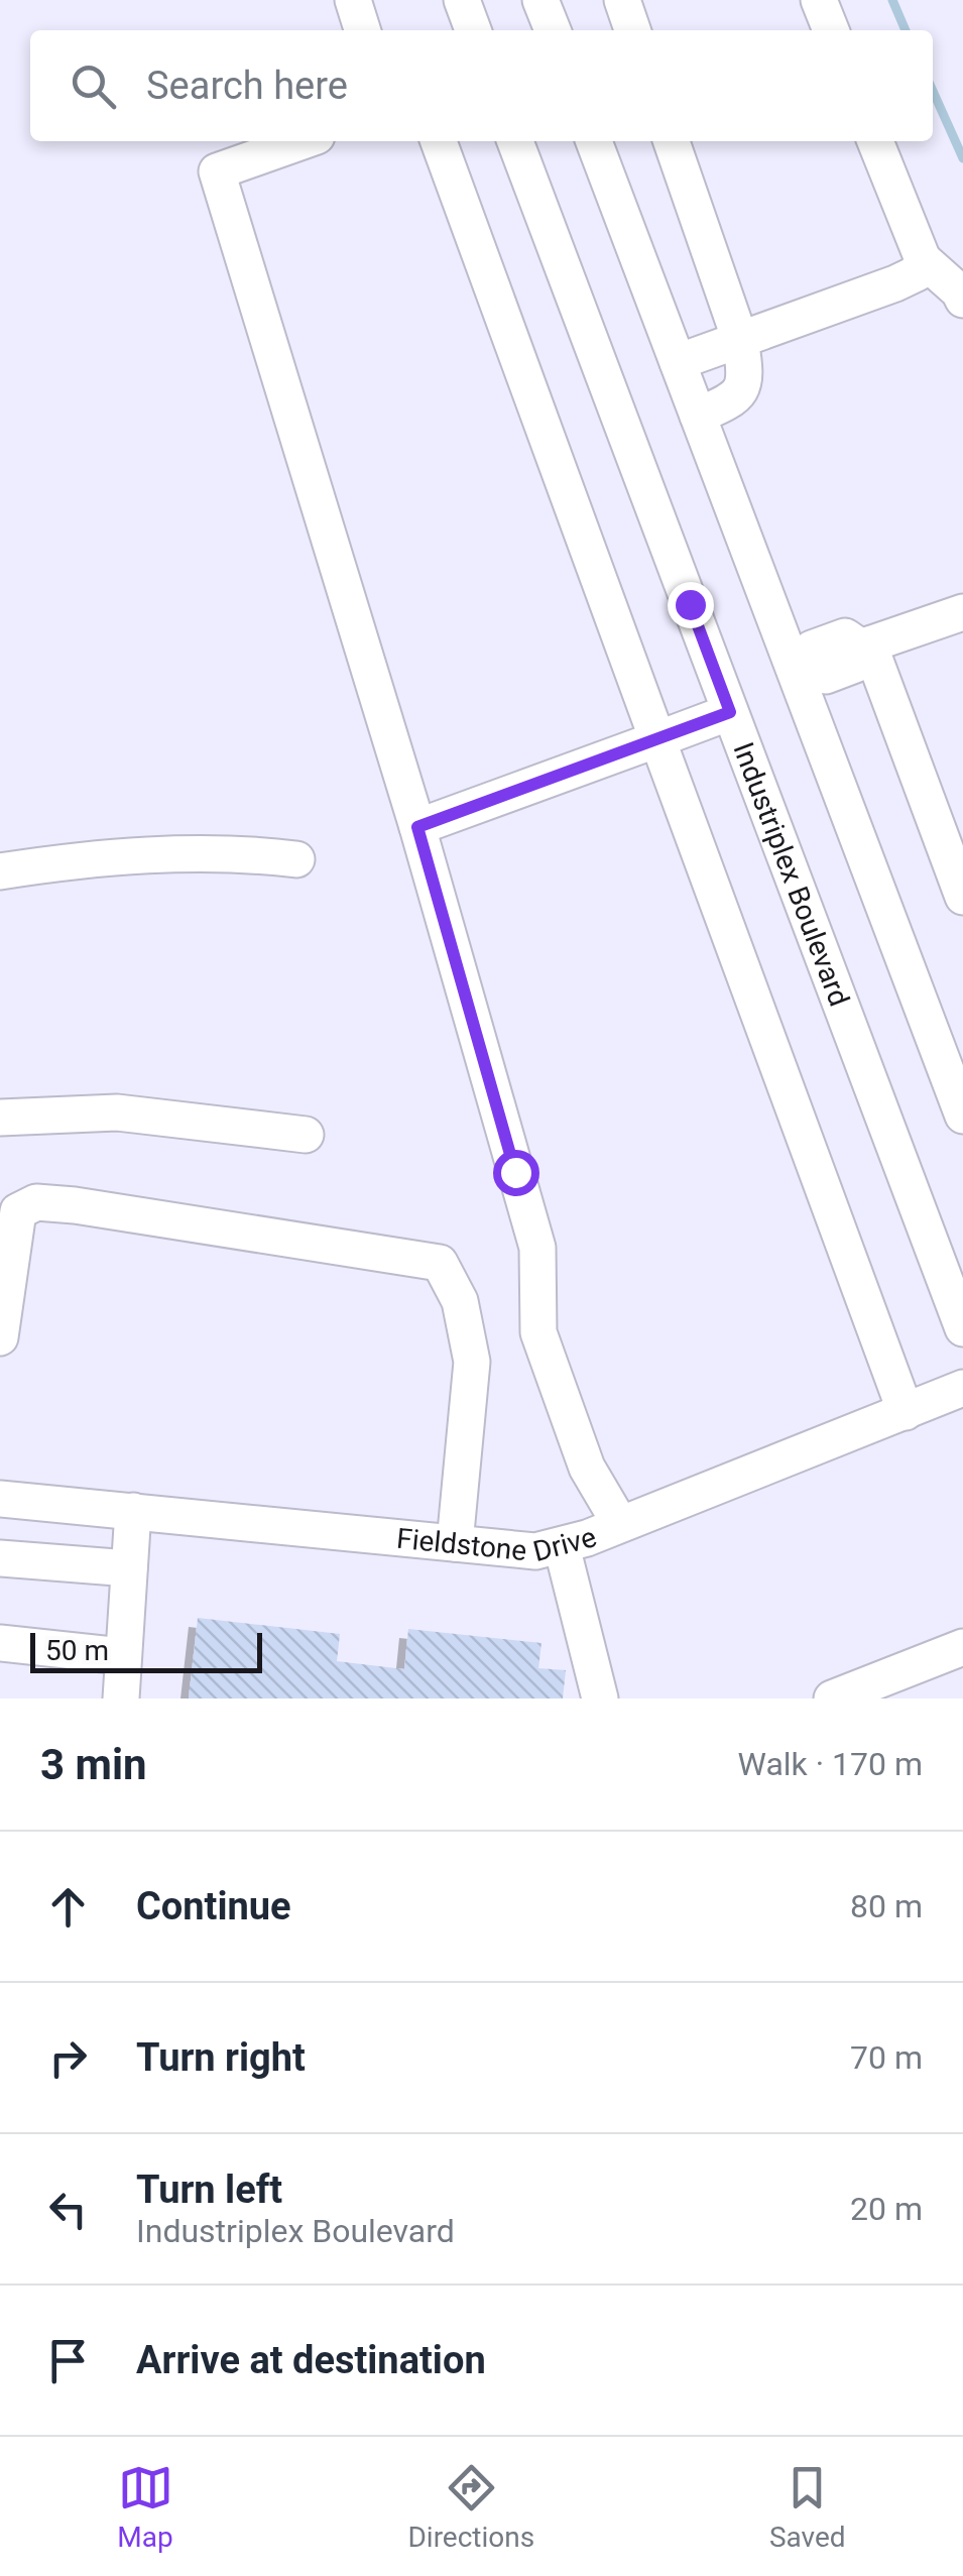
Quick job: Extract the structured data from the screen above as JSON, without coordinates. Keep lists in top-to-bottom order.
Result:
{
  "streets": {
    "street": ["Industriplex Boulevard", "Fieldstone Drive"]
  },
  "scale_bar": "50 m",
  "page": {
    "search": "Search here",
    "scale": "50 m",
    "heading": ["3 min", "Walk · 170 m"],
    "list": [
      ["Continue", "80 m"],
      ["Turn right", "70 m"],
      ["Turn left", "Industriplex Boulevard", "20 m"],
      "Arrive at destination"
    ],
    "nav": ["Map", "Directions", "Saved"]
  }
}
